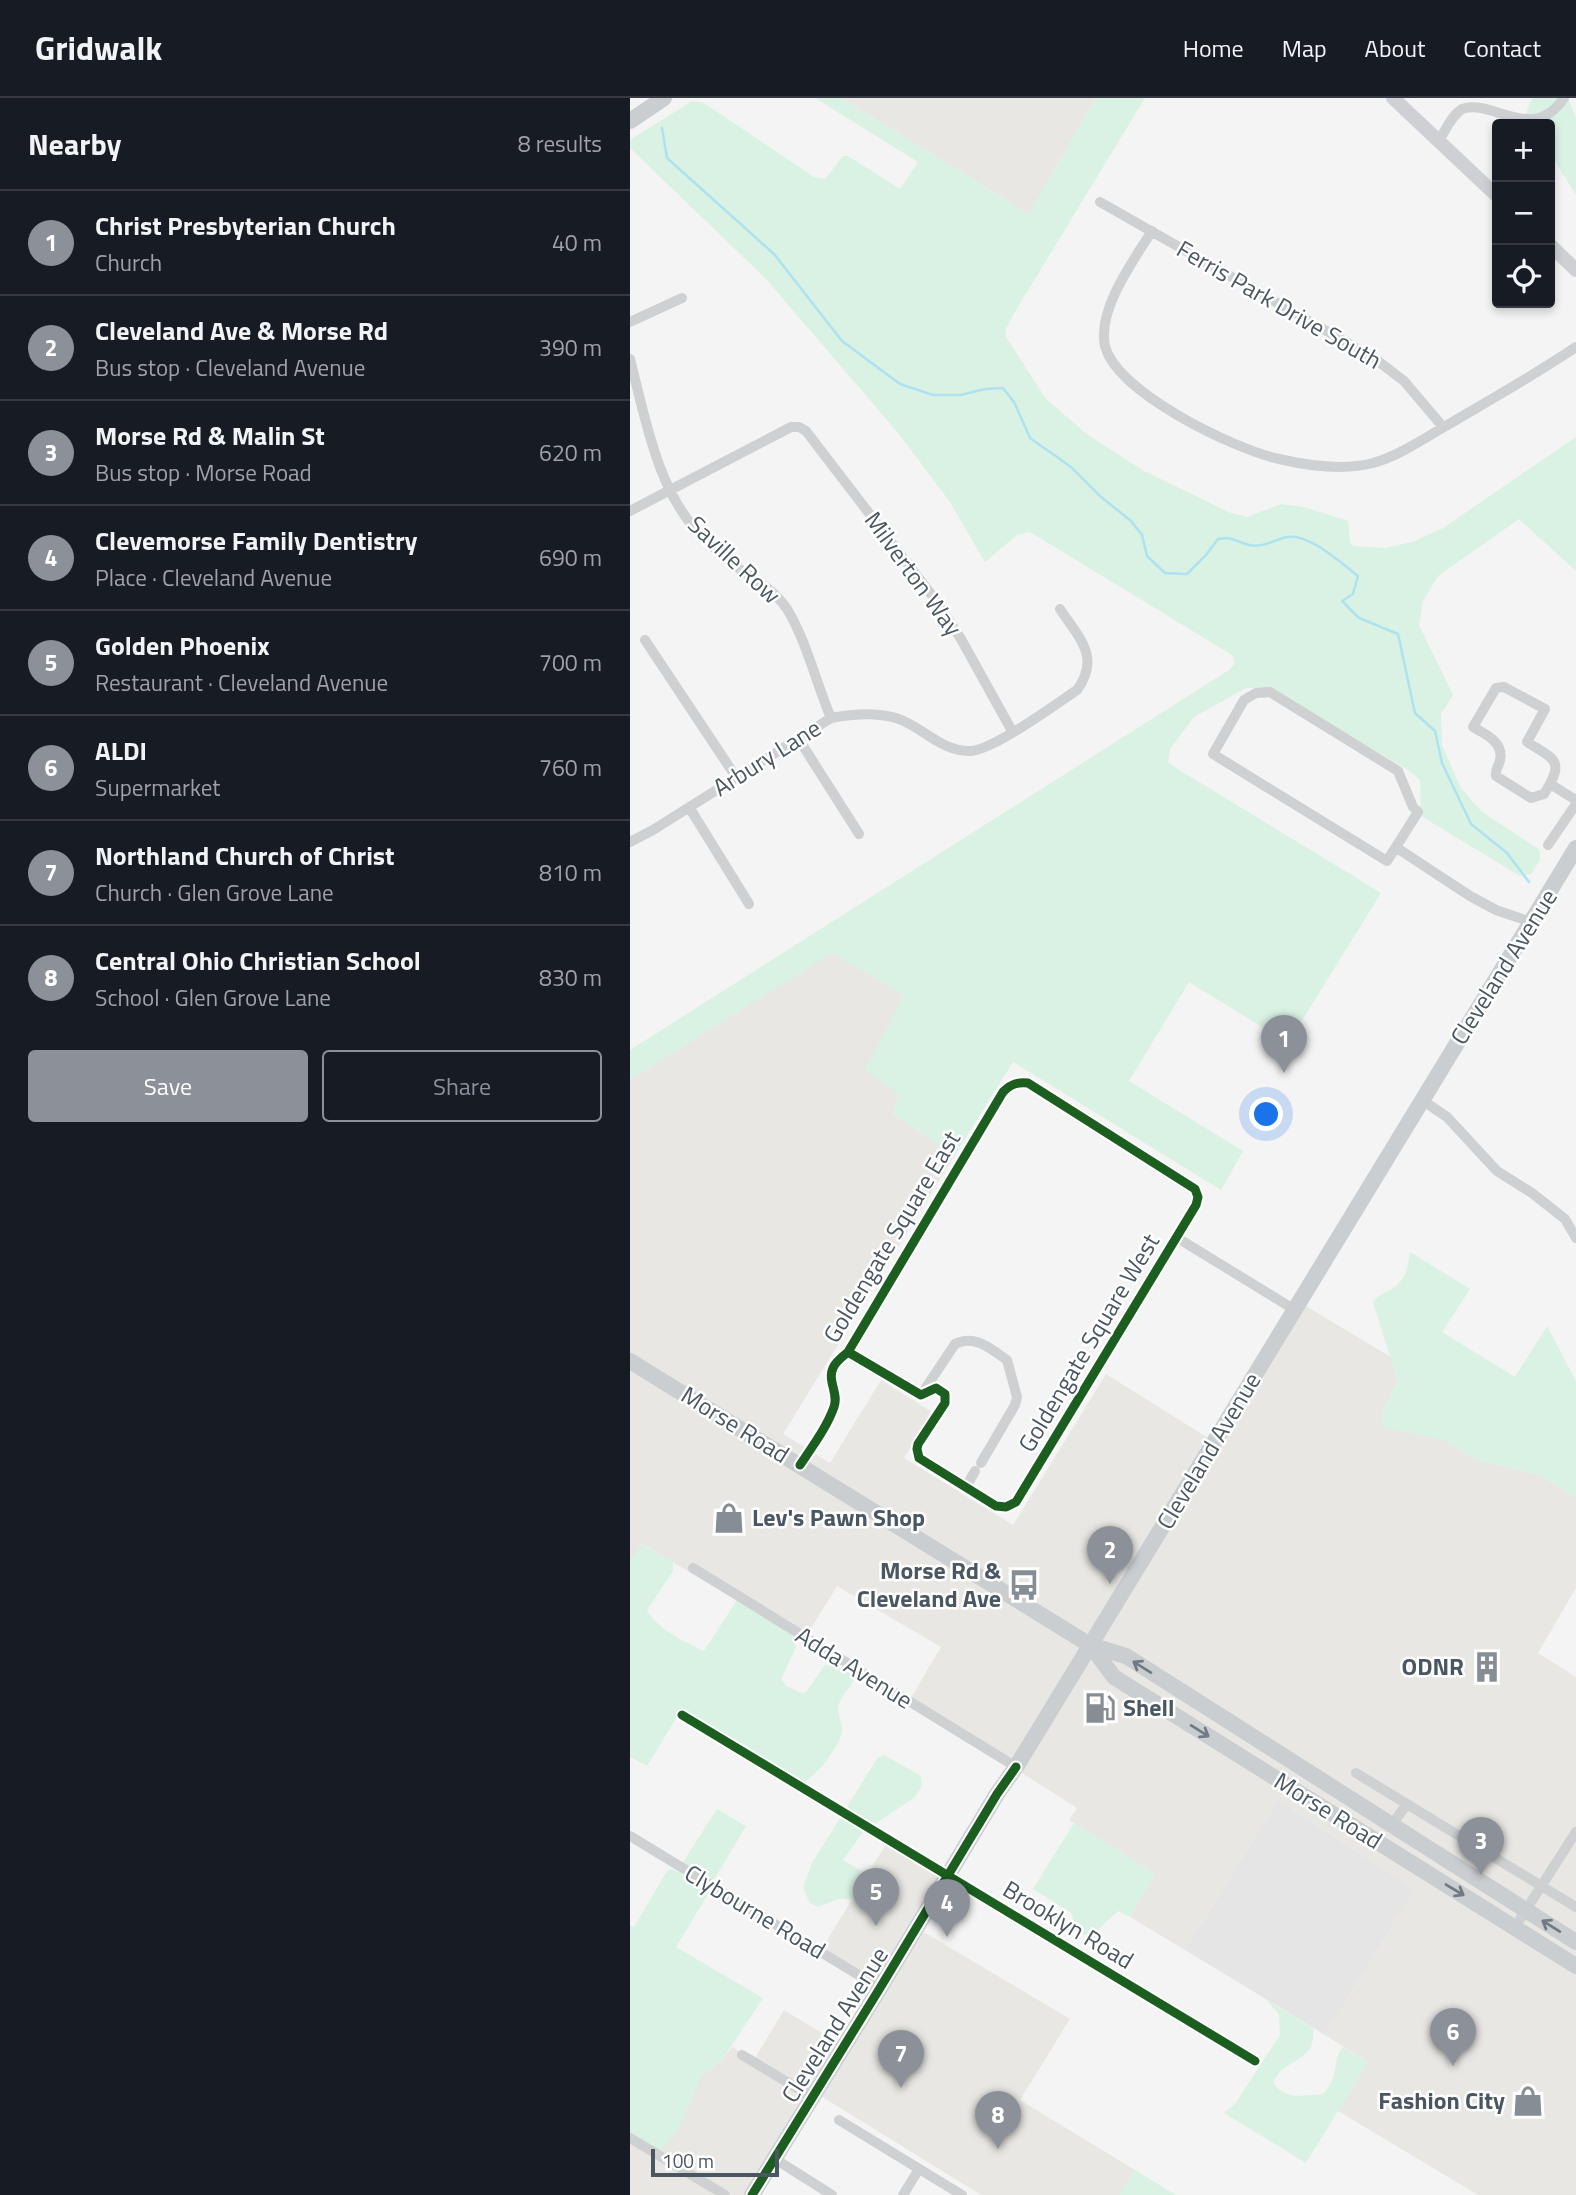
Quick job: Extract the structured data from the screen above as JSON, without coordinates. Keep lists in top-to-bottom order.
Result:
{
  "streets": {
    "main road": ["Cleveland Avenue", "Morse Road"],
    "street": [
      "Ferris Park Drive South",
      "Saville Row",
      "Milverton Way",
      "Arbury Lane",
      "Goldengate Square East",
      "Goldengate Square West",
      "Adda Avenue",
      "Clybourne Road",
      "Brooklyn Road"
    ]
  },
  "crossings": [
    ["Saville Row", "Milverton Way"],
    ["Saville Row", "Arbury Lane"],
    ["Milverton Way", "Arbury Lane"],
    ["Cleveland Avenue", "Morse Road"],
    ["Cleveland Avenue", "Adda Avenue"],
    ["Cleveland Avenue", "Clybourne Road"],
    ["Cleveland Avenue", "Brooklyn Road"],
    ["Goldengate Square East", "Goldengate Square West"],
    ["Goldengate Square East", "Morse Road"]
  ],
  "places": {
    "shop": ["Lev's Pawn Shop", "Fashion City"],
    "bus stop": ["Morse Rd & Cleveland Ave"],
    "building": ["ODNR"],
    "fuel station": ["Shell"]
  },
  "scale_bar": "100 m",
  "page": {
    "header": "Gridwalk",
    "nav": [
      "Home",
      "Map",
      "About",
      "Contact"
    ],
    "heading": ["Nearby", "8 results"],
    "map_buttons": ["+", "−"],
    "list": [
      {
        "mark": "1",
        "name": "Christ Presbyterian Church",
        "note": "Church",
        "value": "40 m"
      },
      {
        "mark": "2",
        "name": "Cleveland Ave & Morse Rd",
        "note": "Bus stop · Cleveland Avenue",
        "value": "390 m"
      },
      {
        "mark": "3",
        "name": "Morse Rd & Malin St",
        "note": "Bus stop · Morse Road",
        "value": "620 m"
      },
      {
        "mark": "4",
        "name": "Clevemorse Family Dentistry",
        "note": "Place · Cleveland Avenue",
        "value": "690 m"
      },
      {
        "mark": "5",
        "name": "Golden Phoenix",
        "note": "Restaurant · Cleveland Avenue",
        "value": "700 m"
      },
      {
        "mark": "6",
        "name": "ALDI",
        "note": "Supermarket",
        "value": "760 m"
      },
      {
        "mark": "7",
        "name": "Northland Church of Christ",
        "note": "Church · Glen Grove Lane",
        "value": "810 m"
      },
      {
        "mark": "8",
        "name": "Central Ohio Christian School",
        "note": "School · Glen Grove Lane",
        "value": "830 m"
      }
    ],
    "pins": [
      "1",
      "2",
      "3",
      "5",
      "4",
      "6",
      "7",
      "8"
    ],
    "buttons": ["Save", "Share"],
    "scale": "100 m"
  }
}
